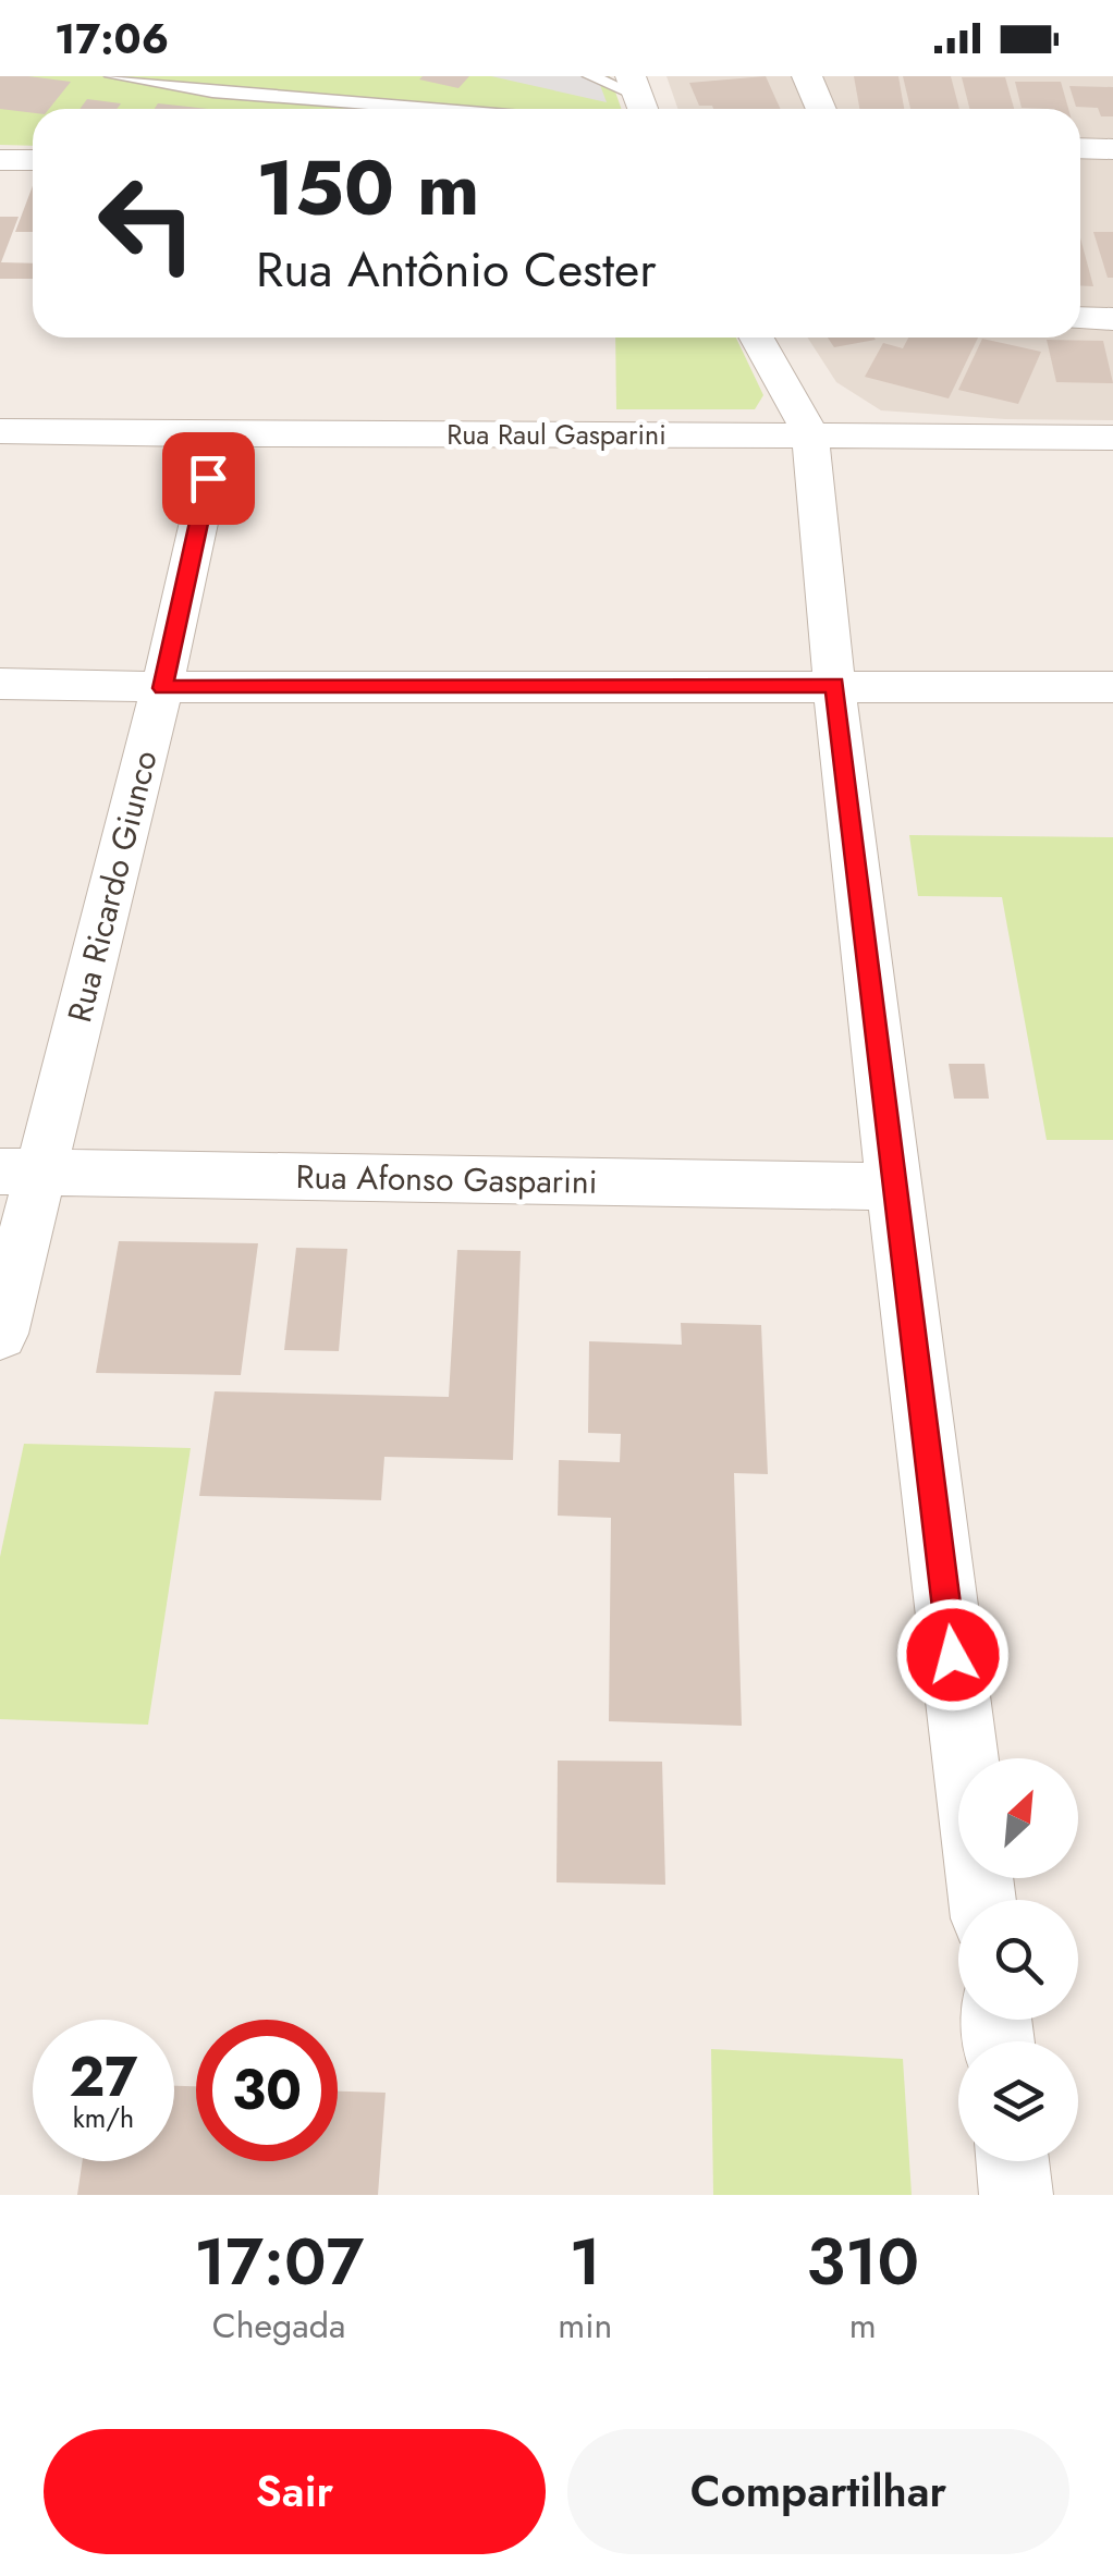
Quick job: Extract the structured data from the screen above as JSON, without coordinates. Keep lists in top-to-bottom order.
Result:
{
  "streets": {
    "street": ["Rua Raul Gasparini", "Rua Ricardo Giunco", "Rua Afonso Gasparini"]
  },
  "crossings": [
    ["Rua Raul Gasparini", "Rua Ricardo Giunco"],
    ["Rua Ricardo Giunco", "Rua Afonso Gasparini"]
  ],
  "north": "top right",
  "page": {
    "status": "17:06",
    "turn": ["150 m", "Rua Antônio Cester"],
    "speed": "27 km/h",
    "limit": "30",
    "eta": [
      "17:07",
      "Chegada",
      "1",
      "min",
      "310",
      "m"
    ],
    "buttons": ["Sair", "Compartilhar"]
  }
}
